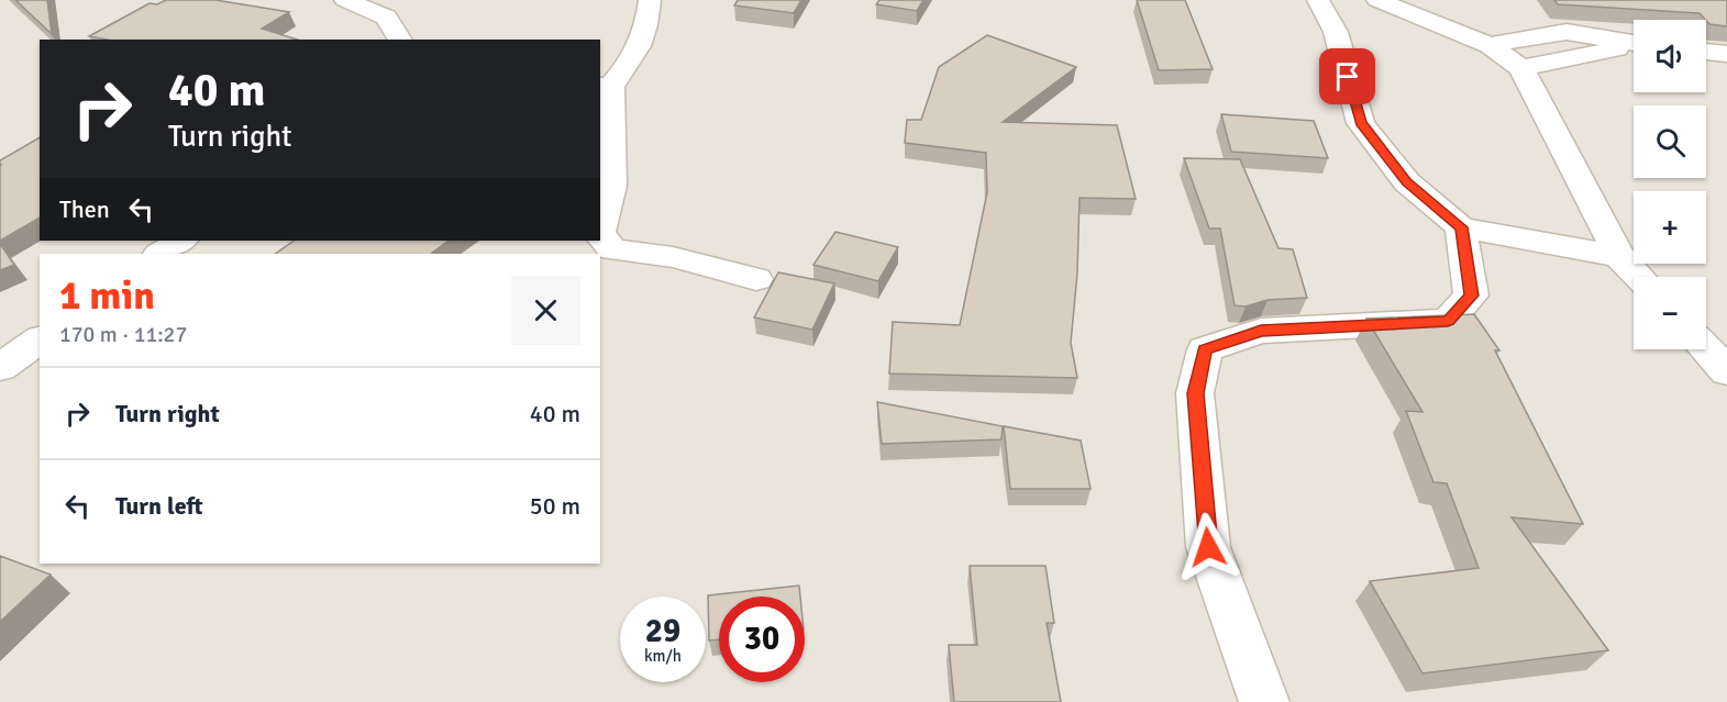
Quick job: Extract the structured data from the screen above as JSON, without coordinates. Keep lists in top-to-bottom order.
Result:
{
  "page": {
    "map_buttons": ["+", "−"],
    "turn": ["40 m", "Turn right"],
    "then": "Then",
    "heading": ["1 min", "170 m · 11:27"],
    "list": [
      {
        "name": "Turn right",
        "value": "40 m"
      },
      {
        "name": "Turn left",
        "value": "50 m"
      }
    ],
    "speed": "29 km/h",
    "limit": "30"
  }
}
